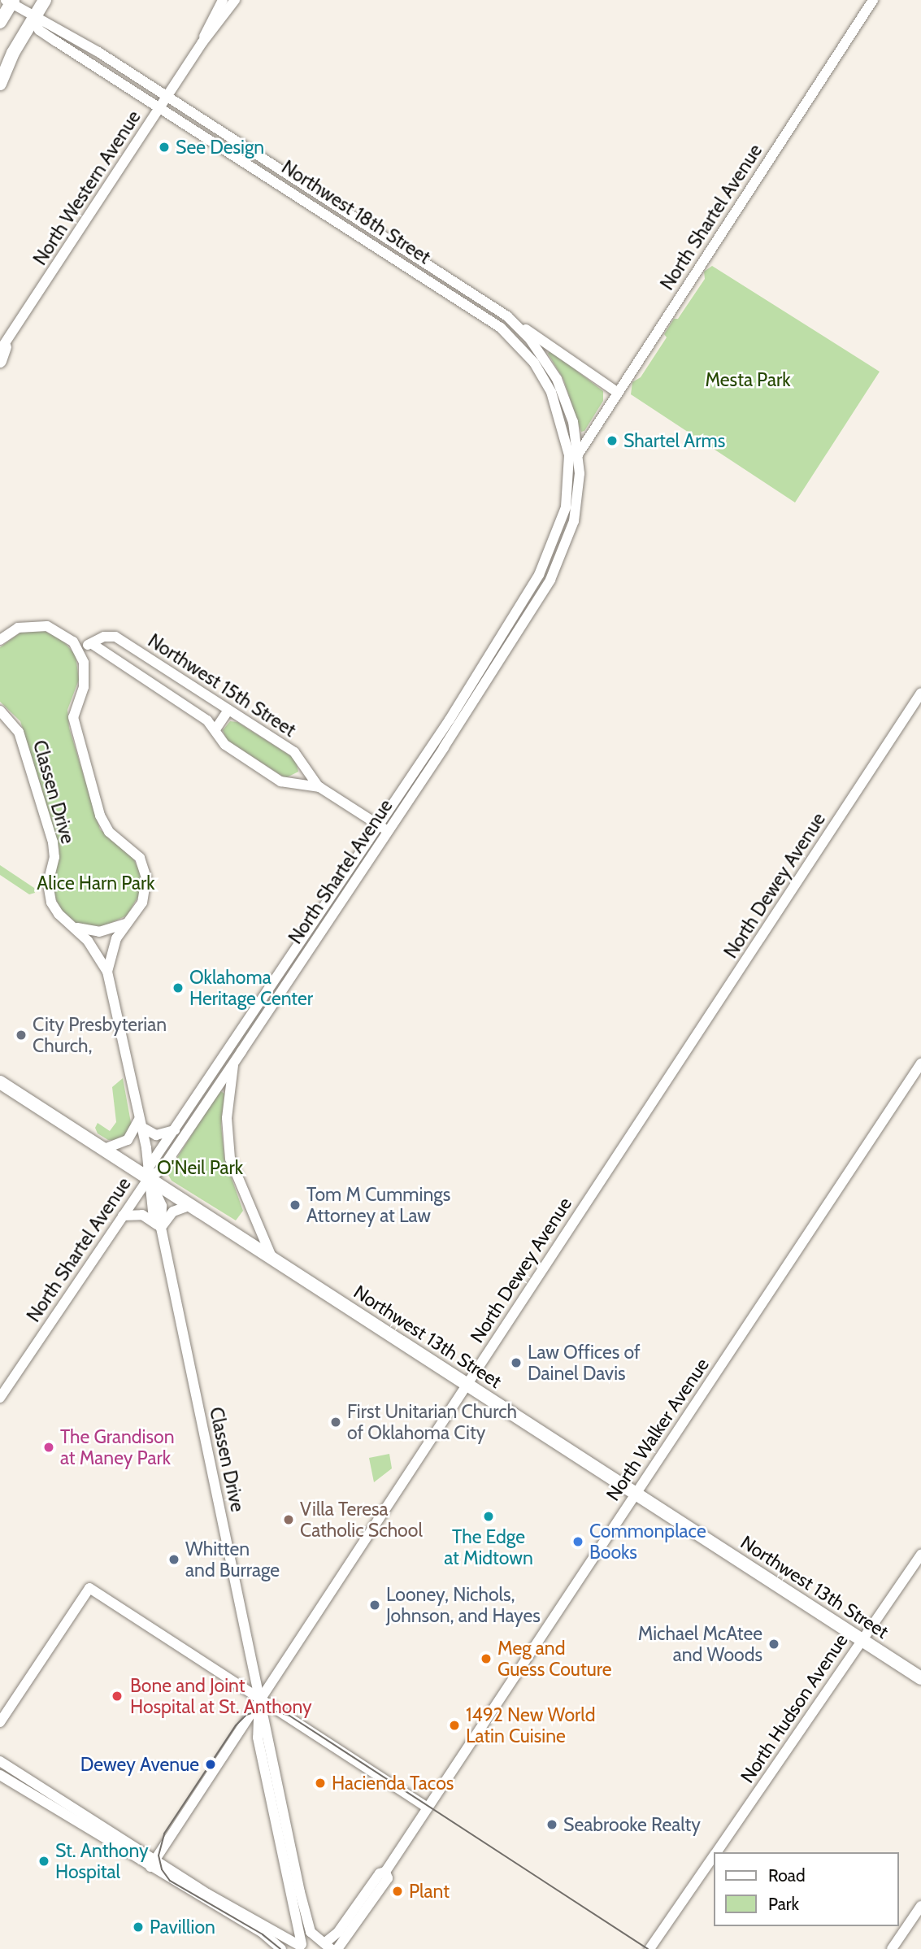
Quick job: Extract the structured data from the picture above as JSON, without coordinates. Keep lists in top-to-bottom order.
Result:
{
  "streets": {
    "main road": ["Northwest 13th Street"],
    "street": [
      "North Western Avenue",
      "Northwest 18th Street",
      "North Shartel Avenue",
      "Northwest 15th Street",
      "Classen Drive",
      "North Dewey Avenue",
      "North Walker Avenue",
      "North Hudson Avenue"
    ]
  },
  "crossings": [
    ["North Western Avenue", "Northwest 18th Street"],
    ["Northwest 18th Street", "North Shartel Avenue"],
    ["North Shartel Avenue", "Northwest 15th Street"],
    ["North Shartel Avenue", "Classen Drive"],
    ["North Shartel Avenue", "Northwest 13th Street"],
    ["Northwest 15th Street", "Classen Drive"],
    ["Classen Drive", "North Dewey Avenue"],
    ["Classen Drive", "Northwest 13th Street"],
    ["Classen Drive", "North Walker Avenue"],
    ["North Dewey Avenue", "Northwest 13th Street"],
    ["Northwest 13th Street", "North Walker Avenue"],
    ["Northwest 13th Street", "North Hudson Avenue"]
  ],
  "parks": ["Mesta Park", "Alice Harn Park", "O'Neil Park"],
  "places": [
    "See Design",
    "Shartel Arms",
    "Oklahoma Heritage Center",
    "City Presbyterian Church,",
    "Tom M Cummings Attorney at Law",
    "Law Offices of Dainel Davis",
    "First Unitarian Church of Oklahoma City",
    "The Grandison at Maney Park",
    "The Edge at Midtown",
    "Villa Teresa Catholic School",
    "Commonplace Books",
    "Whitten and Burrage",
    "Looney, Nichols, Johnson, and Hayes",
    "Michael McAtee and Woods",
    "Meg and Guess Couture",
    "Bone and Joint Hospital at St. Anthony",
    "1492 New World Latin Cuisine",
    "Dewey Avenue",
    "Hacienda Tacos",
    "Seabrooke Realty",
    "St. Anthony Hospital",
    "Plant",
    "Pavillion"
  ],
  "legend": ["Road", "Park"]
}
